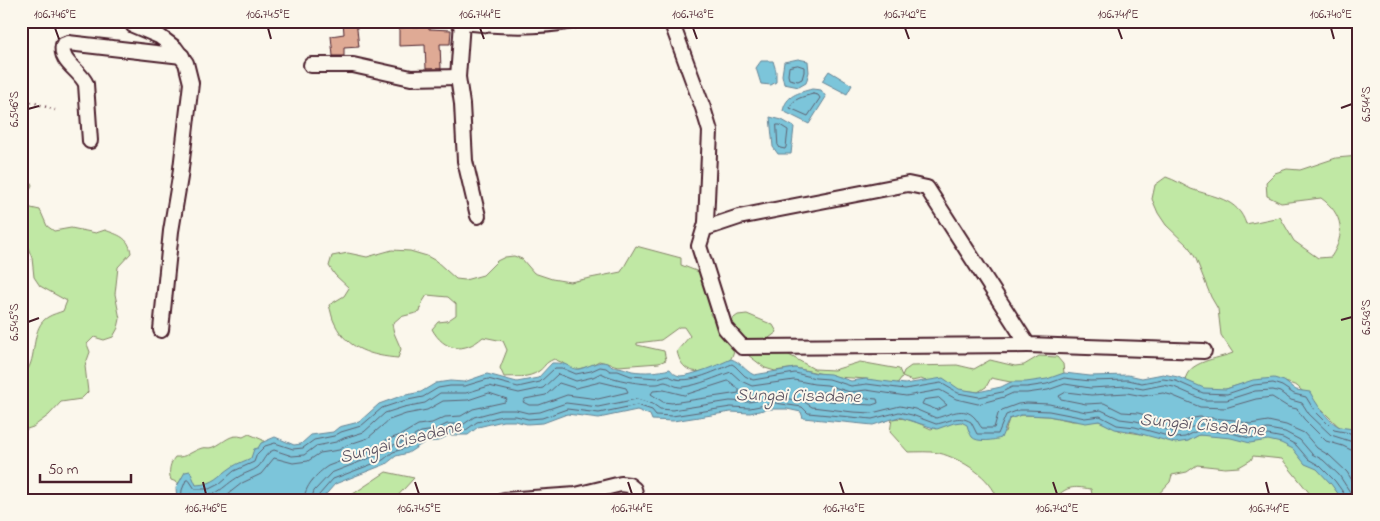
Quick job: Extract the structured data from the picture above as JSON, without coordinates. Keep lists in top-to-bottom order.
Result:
{
  "water": ["Sungai Cisadane"],
  "scale_bar": "50 m",
  "coordinates": [
    "106.746°E",
    "106.745°E",
    "106.744°E",
    "106.743°E",
    "106.742°E",
    "106.741°E",
    "106.740°E",
    "6.544°S",
    "6.546°S",
    "6.543°S",
    "6.545°S"
  ]
}
